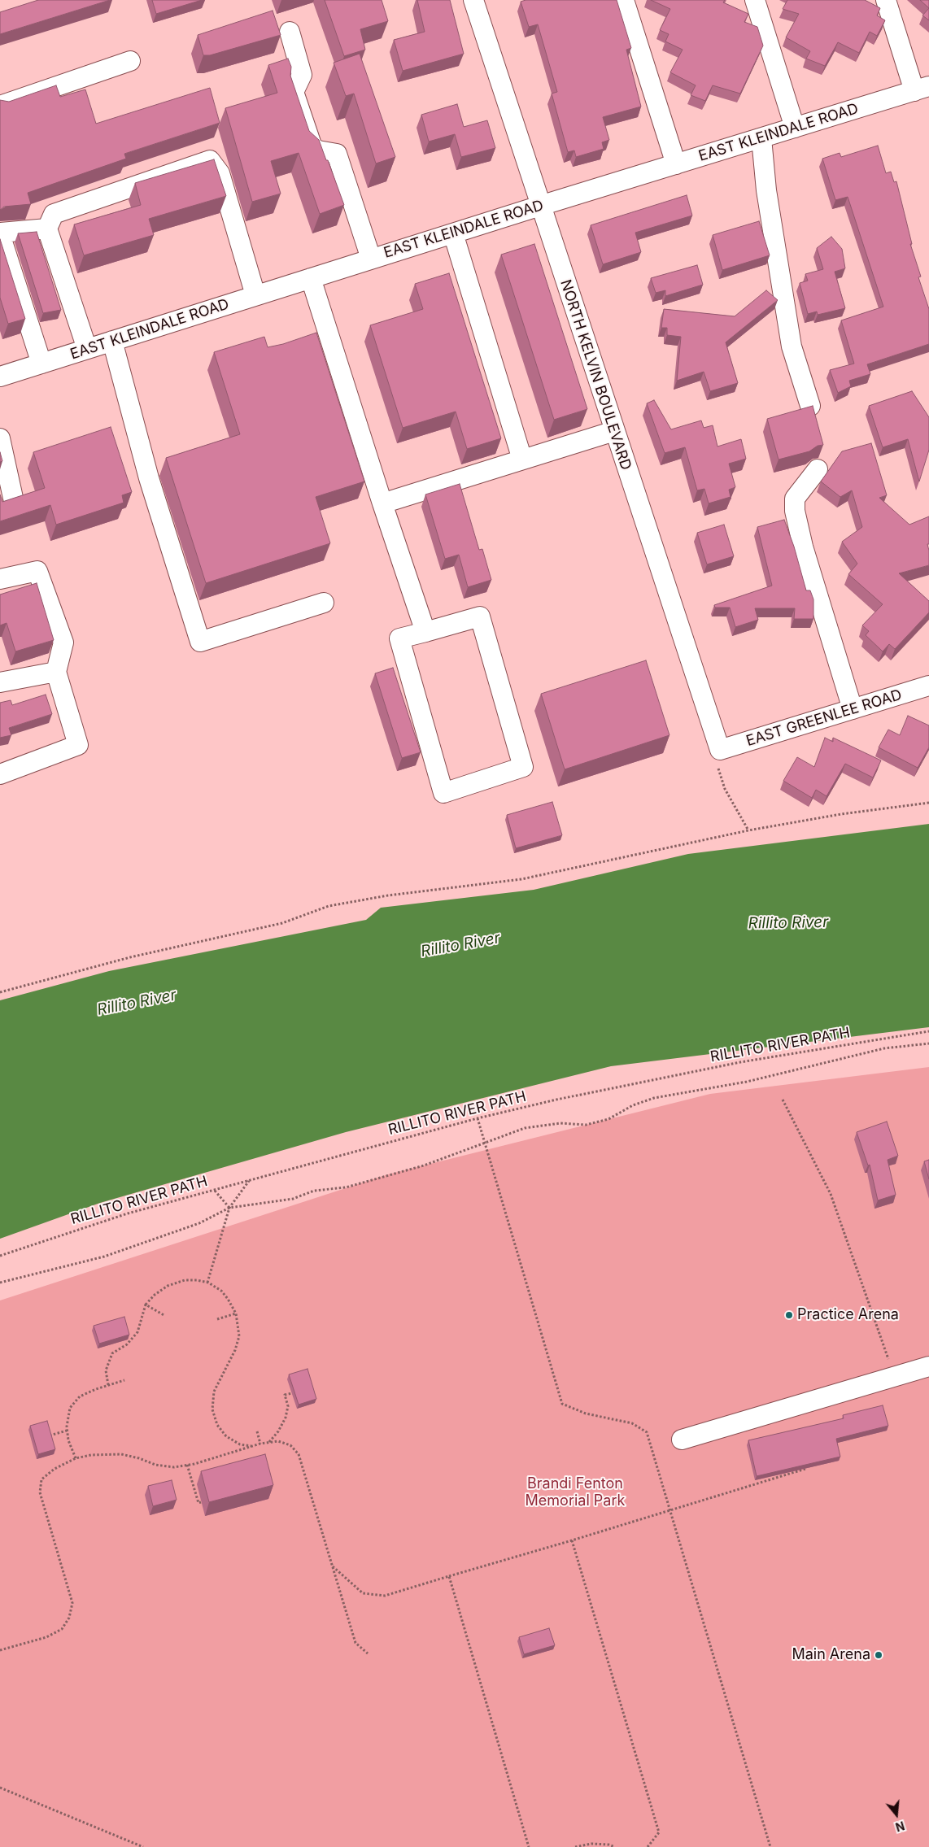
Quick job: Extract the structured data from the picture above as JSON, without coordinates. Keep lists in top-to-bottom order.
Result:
{
  "streets": {
    "street": ["EAST KLEINDALE ROAD", "NORTH KELVIN BOULEVARD", "EAST GREENLEE ROAD"],
    "path": ["RILLITO RIVER PATH"]
  },
  "crossings": [
    ["EAST KLEINDALE ROAD", "NORTH KELVIN BOULEVARD"],
    ["NORTH KELVIN BOULEVARD", "EAST GREENLEE ROAD"]
  ],
  "water": ["Rillito River"],
  "parks": ["Brandi Fenton Memorial Park"],
  "places": ["Practice Arena", "Main Arena"],
  "north": "bottom"
}
